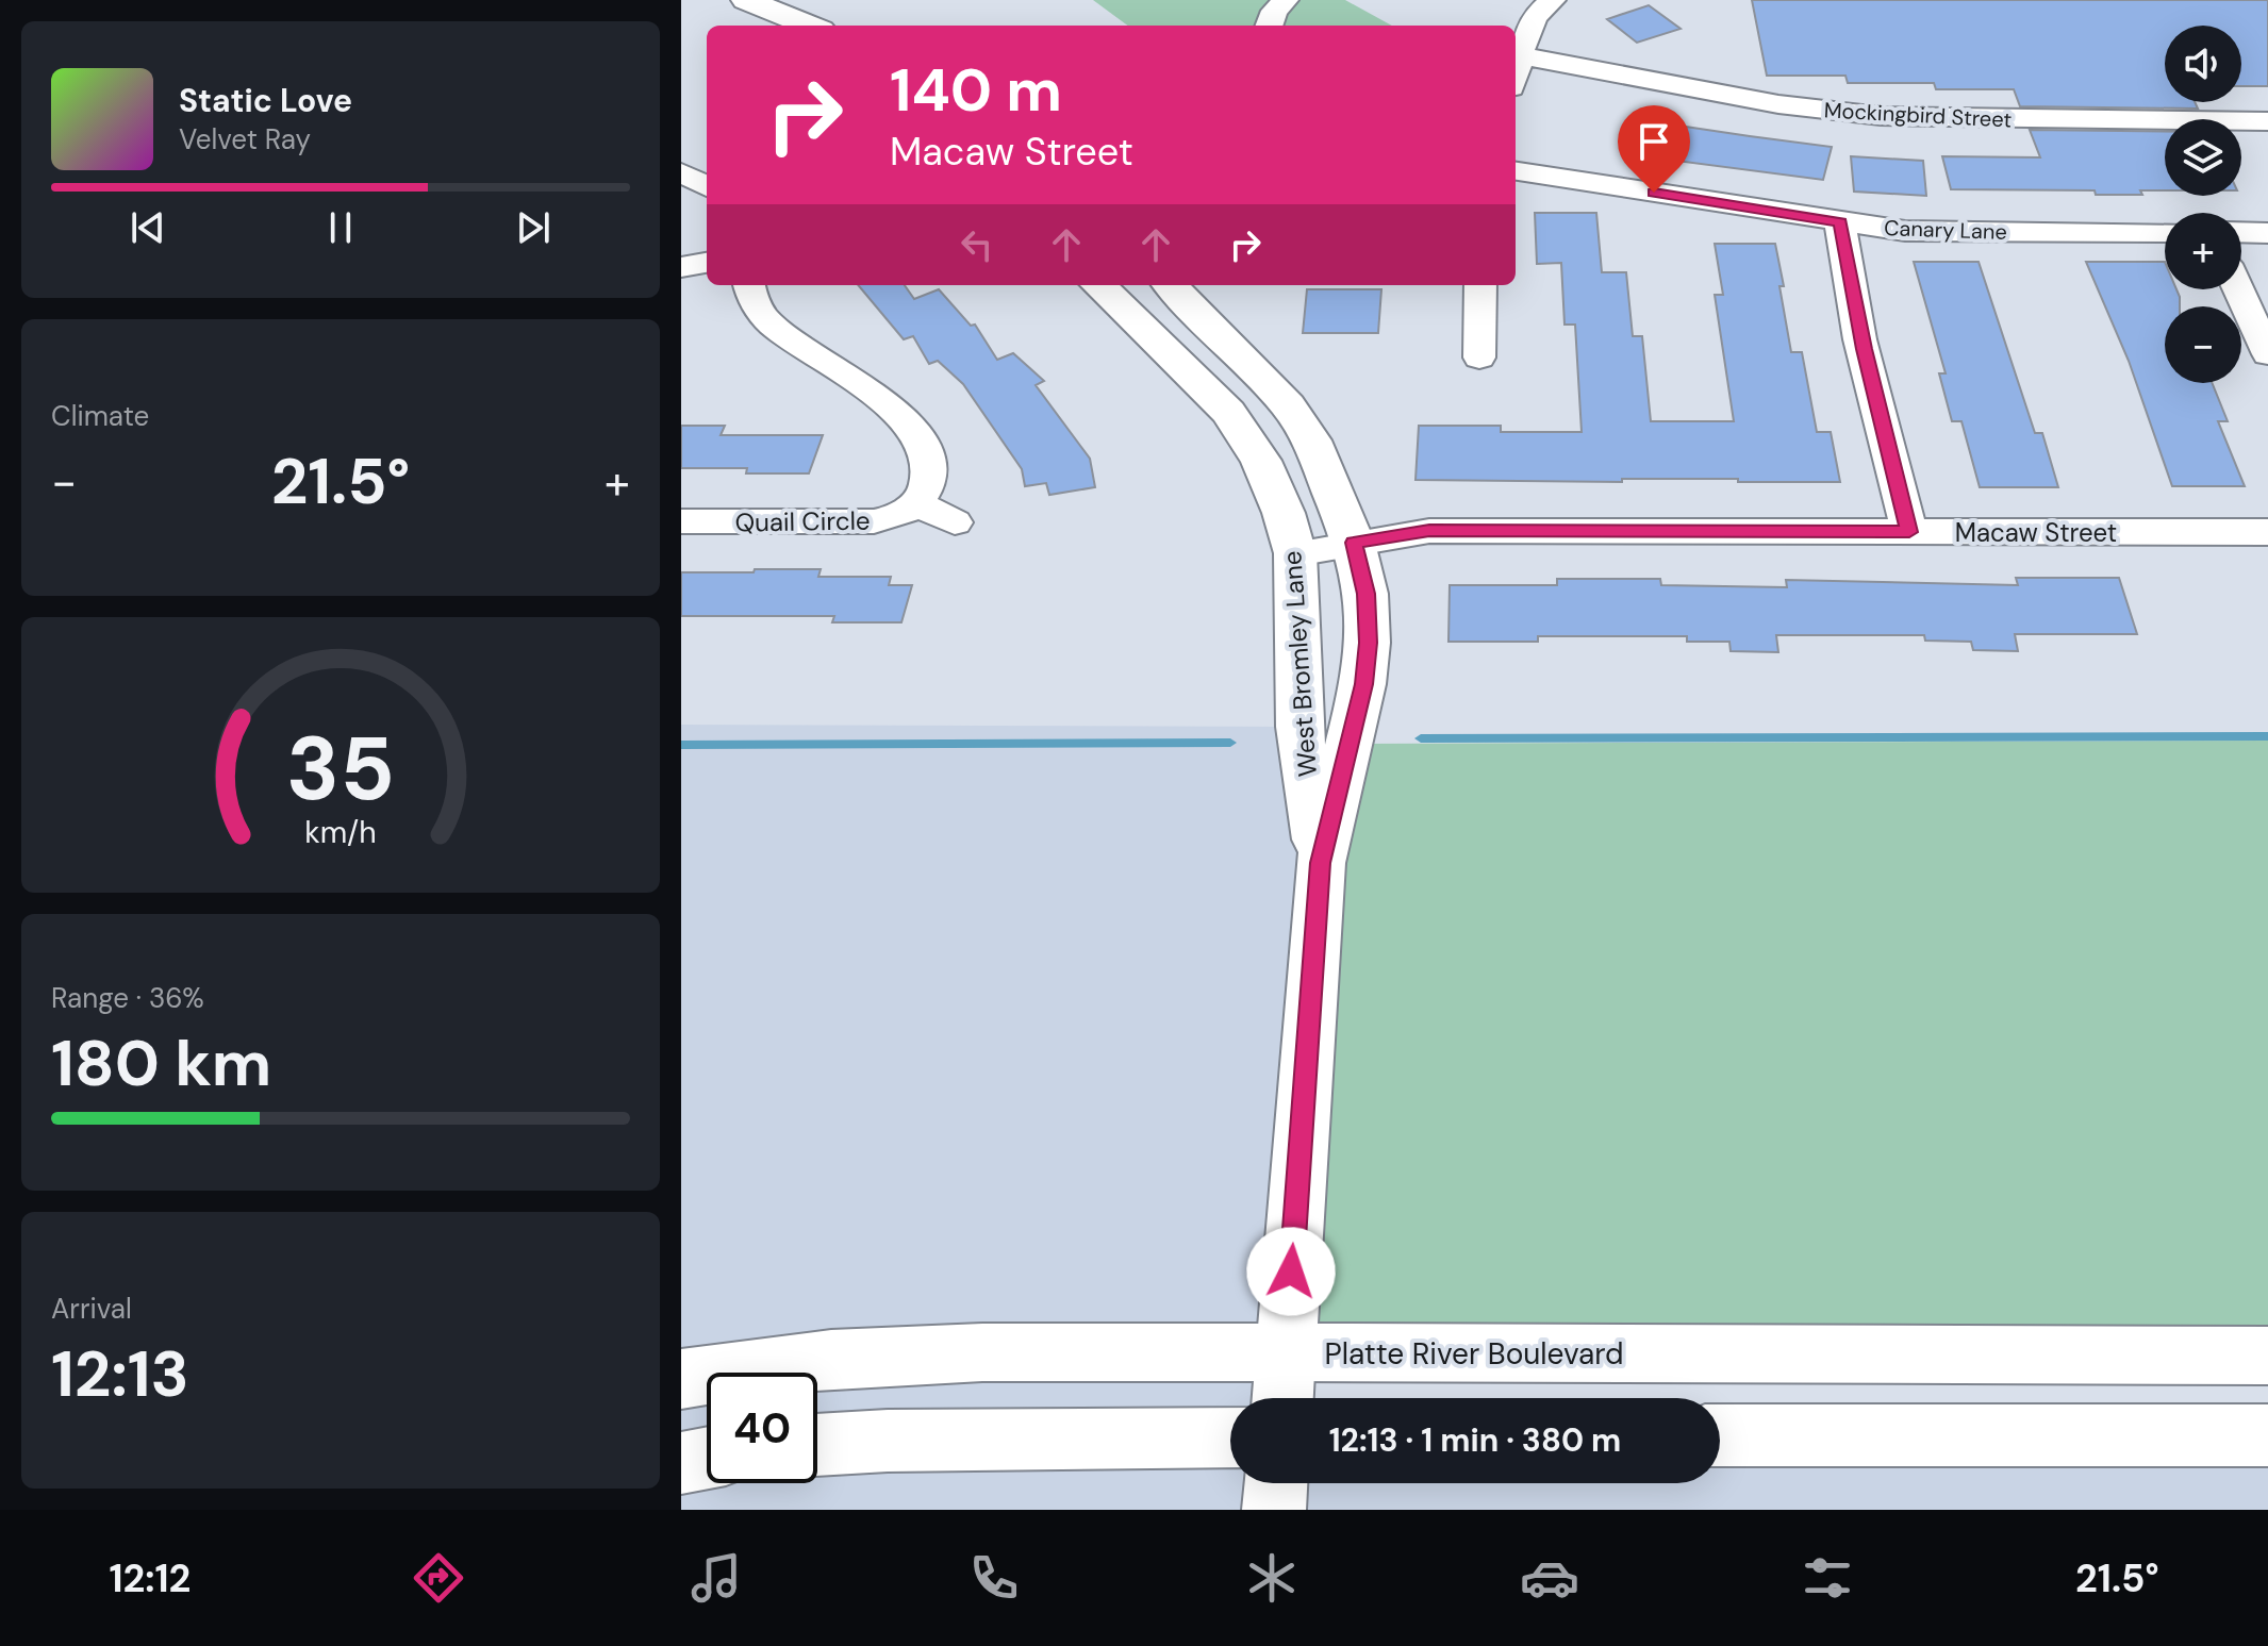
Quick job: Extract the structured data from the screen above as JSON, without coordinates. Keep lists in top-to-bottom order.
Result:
{
  "streets": {
    "street": [
      "Mockingbird Street",
      "Canary Lane",
      "Quail Circle",
      "Macaw Street",
      "West Bromley Lane",
      "Platte River Boulevard"
    ]
  },
  "crossings": [
    ["Macaw Street", "West Bromley Lane"],
    ["West Bromley Lane", "Platte River Boulevard"]
  ],
  "page": {
    "map_buttons": ["+", "−"],
    "turn": ["140 m", "Macaw Street"],
    "song": ["Static Love", "Velvet Ray"],
    "tile": [
      "Climate",
      ["Range · 36%", "180 km"],
      ["Arrival", "12:13"]
    ],
    "heat": ["−", "21.5°", "+"],
    "limit": "40",
    "trip": "12:13 · 1 min · 380 m",
    "tabs": ["12:12", "21.5°"],
    "gauge": ["35", "km/h"]
  }
}
